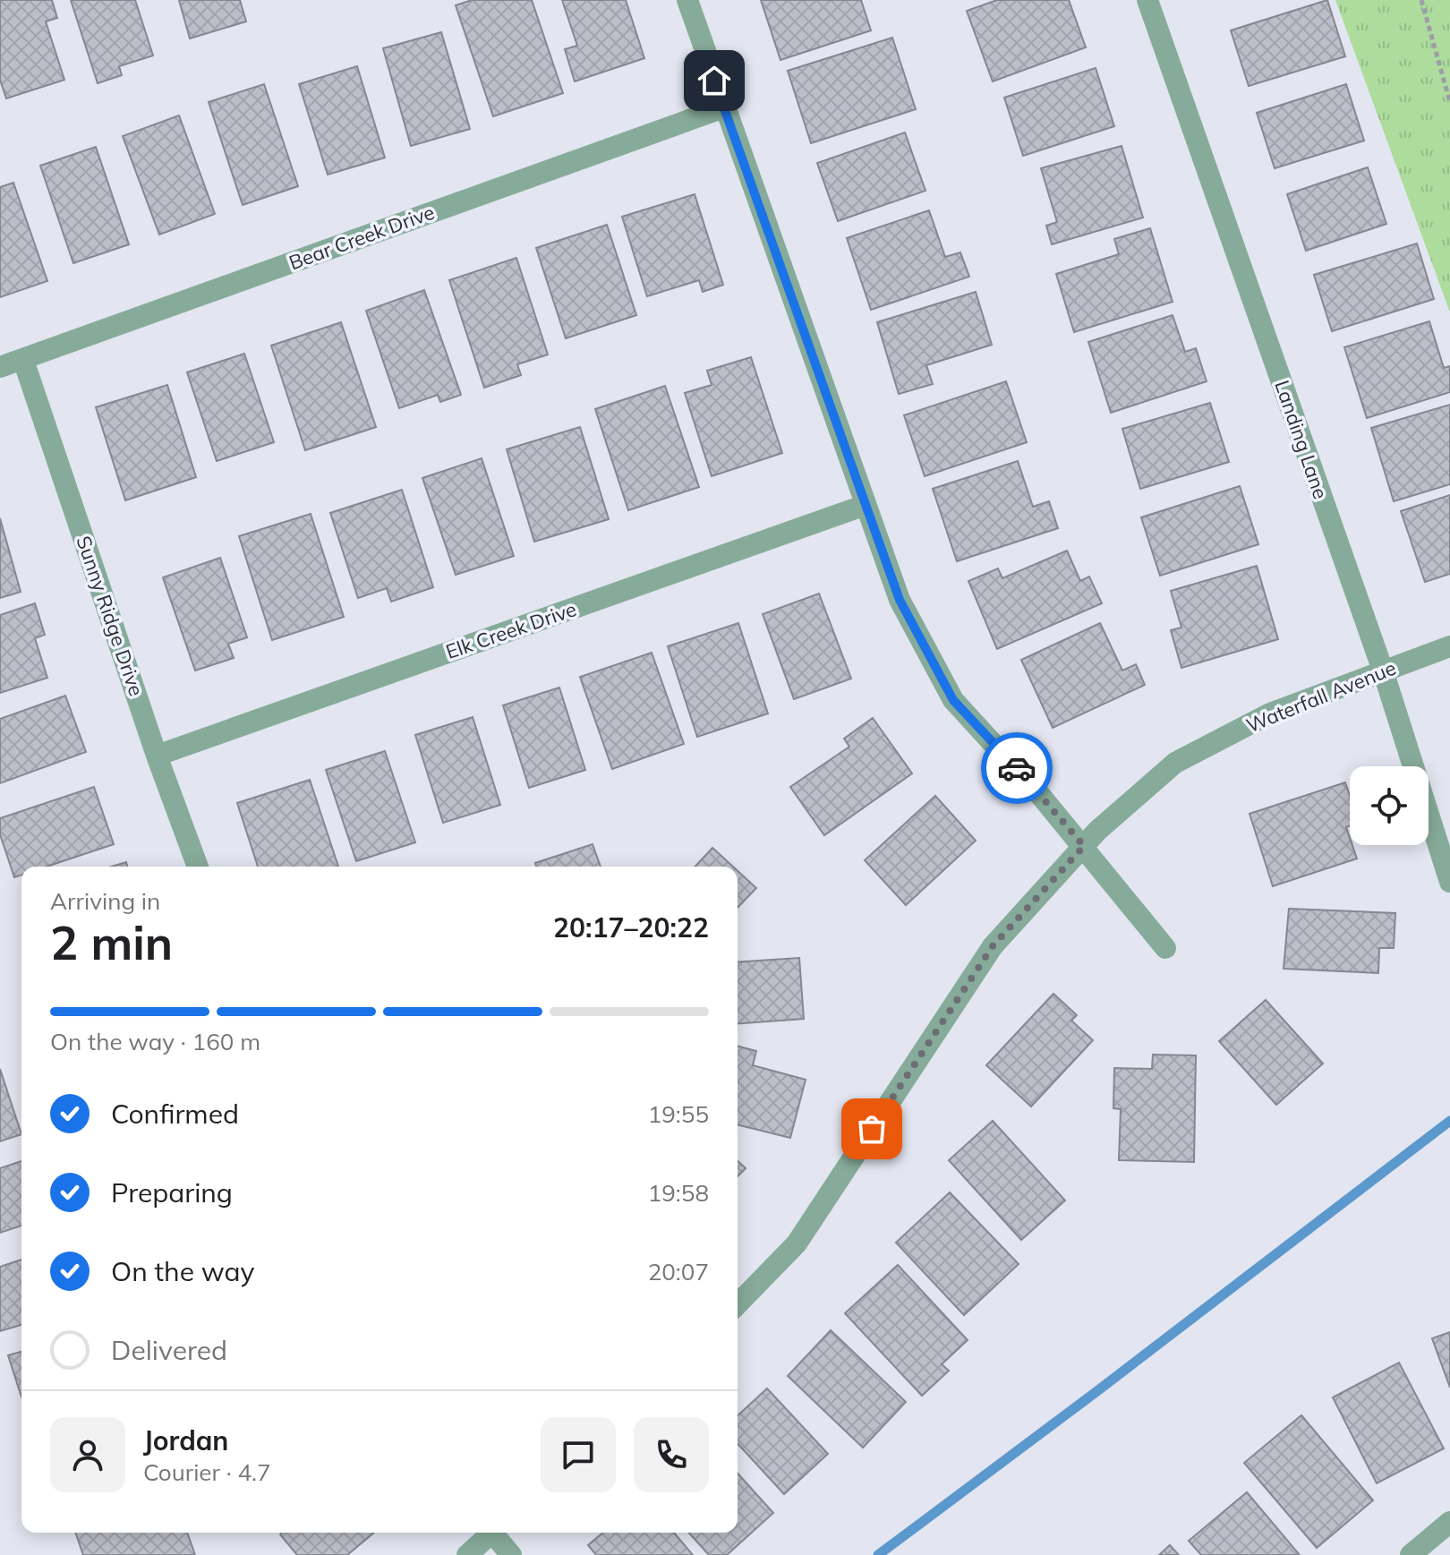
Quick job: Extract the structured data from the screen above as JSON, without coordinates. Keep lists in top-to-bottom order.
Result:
{
  "streets": {
    "street": [
      "Bear Creek Drive",
      "Landing Lane",
      "Sunny Ridge Drive",
      "Elk Creek Drive",
      "Waterfall Avenue"
    ]
  },
  "crossings": [
    ["Bear Creek Drive", "Sunny Ridge Drive"],
    ["Landing Lane", "Waterfall Avenue"],
    ["Sunny Ridge Drive", "Elk Creek Drive"]
  ],
  "page": {
    "heading": ["2 min", "Arriving in", "20:17–20:22"],
    "panel": ["Jordan", "Courier · 4.7"],
    "bar": "On the way · 160 m",
    "list": [
      ["Confirmed", "19:55"],
      ["Preparing", "19:58"],
      ["On the way", "20:07"],
      "Delivered"
    ]
  }
}
